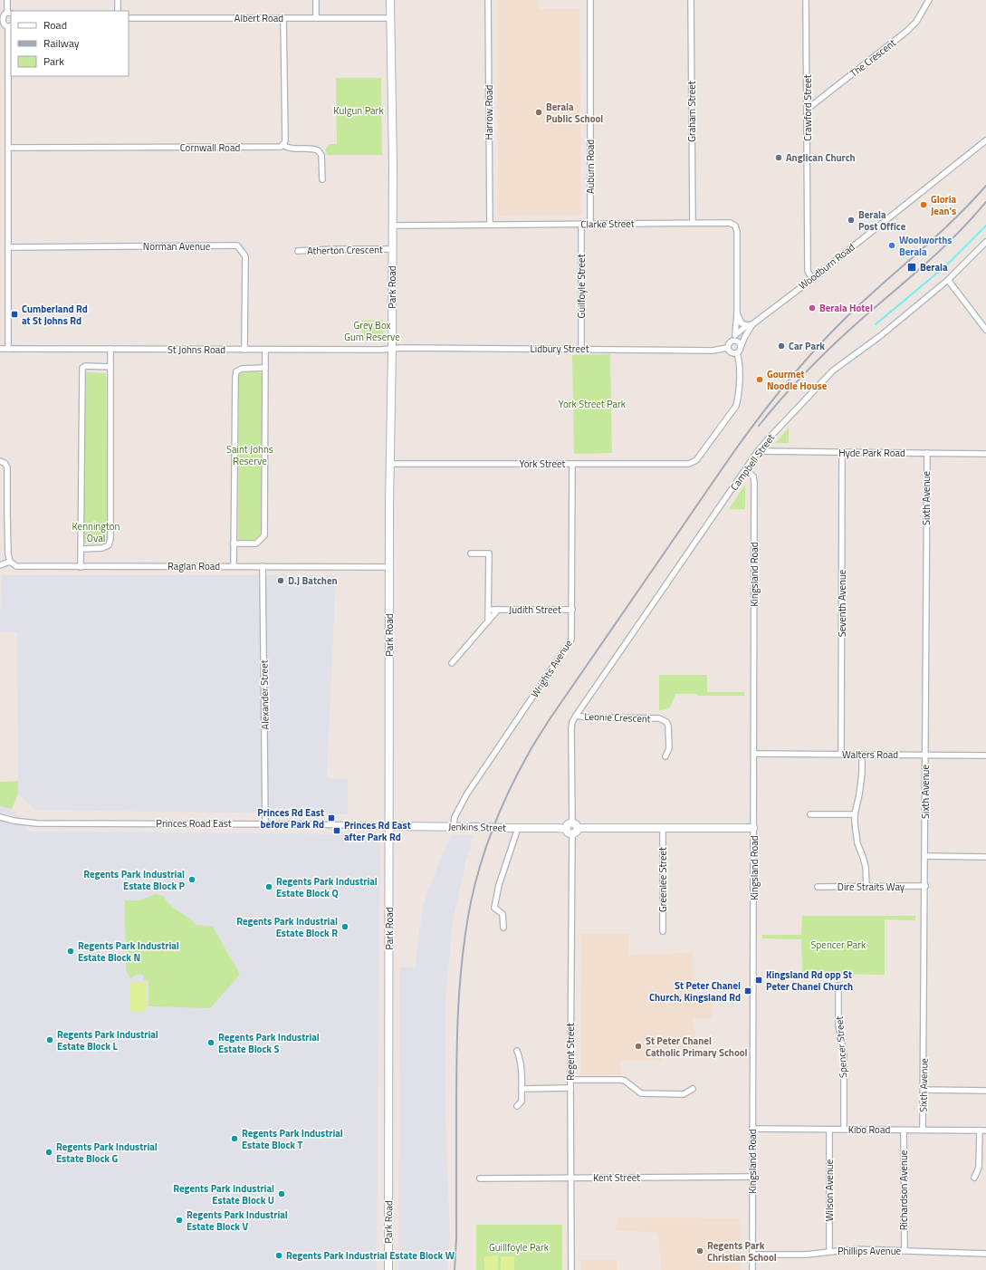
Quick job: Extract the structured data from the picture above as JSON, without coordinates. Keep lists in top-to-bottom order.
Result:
{
  "streets": {
    "main road": ["Park Road", "Jenkins Street"],
    "street": [
      "Albert Road",
      "The Crescent",
      "Crawford Street",
      "Graham Street",
      "Harrow Road",
      "Cornwall Road",
      "Auburn Road",
      "Clarke Street",
      "Norman Avenue",
      "Atherton Crescent",
      "Woodburn Road",
      "Guilfoyle Street",
      "Lidbury Street",
      "St Johns Road",
      "Hyde Park Road",
      "Campbell Street",
      "York Street",
      "Sixth Avenue",
      "Raglan Road",
      "Kingsland Road",
      "Seventh Avenue",
      "Judith Street",
      "Wrights Avenue",
      "Alexander Street",
      "Leonie Crescent",
      "Walters Road",
      "Princes Road East",
      "Greenlee Street",
      "Dire Straits Way",
      "Spencer Street",
      "Regent Street",
      "Kibo Road",
      "Kent Street",
      "Wilson Avenue",
      "Richardson Avenue",
      "Phillips Avenue"
    ]
  },
  "crossings": [
    ["Albert Road", "Park Road"],
    ["The Crescent", "Crawford Street"],
    ["Crawford Street", "Woodburn Road"],
    ["Graham Street", "Clarke Street"],
    ["Harrow Road", "Clarke Street"],
    ["Auburn Road", "Clarke Street"],
    ["Clarke Street", "Woodburn Road"],
    ["Clarke Street", "Guilfoyle Street"],
    ["Clarke Street", "Park Road"],
    ["Norman Avenue", "St Johns Road"],
    ["Atherton Crescent", "Park Road"],
    ["Woodburn Road", "Lidbury Street"],
    ["Woodburn Road", "York Street"],
    ["Guilfoyle Street", "Lidbury Street"],
    ["Park Road", "Lidbury Street"],
    ["Park Road", "St Johns Road"],
    ["Park Road", "York Street"],
    ["Park Road", "Raglan Road"],
    ["Park Road", "Princes Road East"],
    ["Park Road", "Jenkins Street"],
    ["Lidbury Street", "St Johns Road"],
    ["Lidbury Street", "York Street"],
    ["Hyde Park Road", "Campbell Street"],
    ["Hyde Park Road", "Sixth Avenue"],
    ["Hyde Park Road", "Seventh Avenue"],
    ["Campbell Street", "Kingsland Road"],
    ["Campbell Street", "Leonie Crescent"],
    ["Campbell Street", "Jenkins Street"],
    ["Campbell Street", "Regent Street"],
    ["York Street", "Wrights Avenue"],
    ["Sixth Avenue", "Walters Road"],
    ["Sixth Avenue", "Dire Straits Way"],
    ["Sixth Avenue", "Kibo Road"],
    ["Raglan Road", "Alexander Street"],
    ["Kingsland Road", "Walters Road"],
    ["Kingsland Road", "Kibo Road"],
    ["Kingsland Road", "Kent Street"],
    ["Kingsland Road", "Phillips Avenue"],
    ["Seventh Avenue", "Walters Road"],
    ["Judith Street", "Wrights Avenue"],
    ["Wrights Avenue", "Jenkins Street"],
    ["Alexander Street", "Princes Road East"],
    ["Princes Road East", "Jenkins Street"],
    ["Jenkins Street", "Regent Street"],
    ["Spencer Street", "Kibo Road"],
    ["Regent Street", "Kent Street"],
    ["Kibo Road", "Wilson Avenue"],
    ["Kibo Road", "Richardson Avenue"],
    ["Wilson Avenue", "Phillips Avenue"],
    ["Richardson Avenue", "Phillips Avenue"]
  ],
  "parks": [
    "Kulgun Park",
    "Grey Box Gum Reserve",
    "York Street Park",
    "Saint Johns Reserve",
    "Kennington Oval",
    "Spencer Park",
    "Guillfoyle Park"
  ],
  "places": {
    "other": [
      "Berala Public School",
      "Anglican Church",
      "Gloria Jean's",
      "Berala Post Office",
      "Woolworths Berala",
      "Berala Hotel",
      "Car Park",
      "Gourmet Noodle House",
      "D.J Batchen",
      "Regents Park Industrial Estate Block P",
      "Regents Park Industrial Estate Block Q",
      "Regents Park Industrial Estate Block R",
      "Regents Park Industrial Estate Block N",
      "Regents Park Industrial Estate Block L",
      "Regents Park Industrial Estate Block S",
      "St Peter Chanel Catholic Primary School",
      "Regents Park Industrial Estate Block T",
      "Regents Park Industrial Estate Block G",
      "Regents Park Industrial Estate Block U",
      "Regents Park Industrial Estate Block V",
      "Regents Park Christian School",
      "Regents Park Industrial Estate Block W"
    ],
    "transit": [
      "Berala",
      "Cumberland Rd at St Johns Rd",
      "Princes Rd East before Park Rd",
      "Princes Rd East after Park Rd",
      "Kingsland Rd opp St Peter Chanel Church",
      "St Peter Chanel Church, Kingsland Rd"
    ]
  },
  "legend": ["Road", "Railway", "Park"]
}
